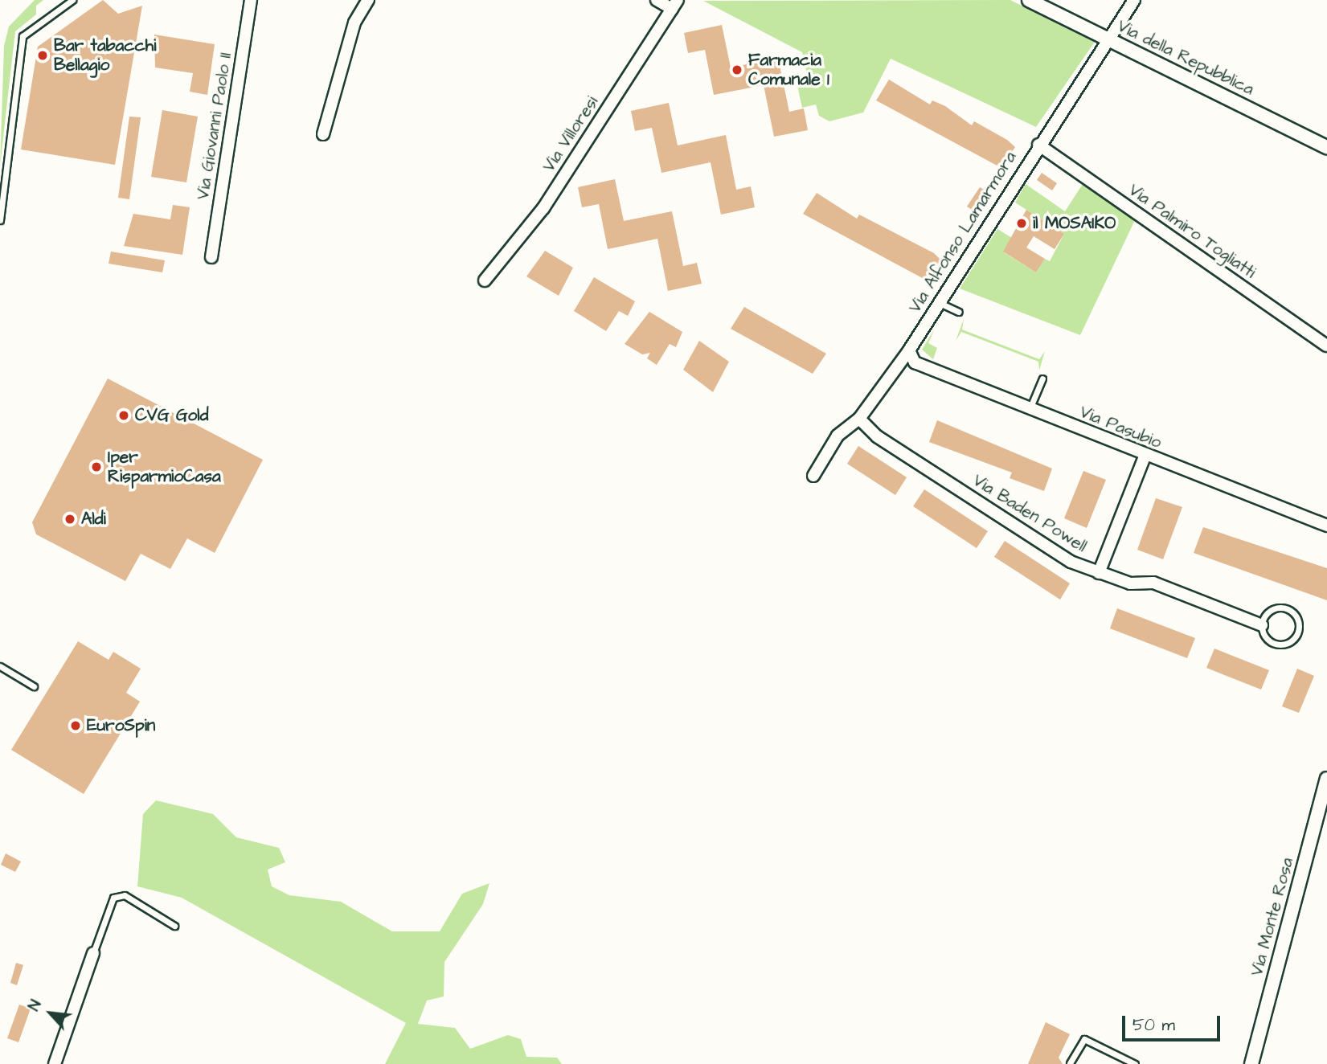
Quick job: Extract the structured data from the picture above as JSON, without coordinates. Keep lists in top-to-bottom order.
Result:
{
  "streets": {
    "street": [
      "Via della Repubblica",
      "Via Giovanni Paolo II",
      "Via Villoresi",
      "Via Palmiro Togliatti",
      "Via Alfonso Lamarmora",
      "Via Pasubio",
      "Via Baden Powell",
      "Via Monte Rosa"
    ]
  },
  "crossings": [
    ["Via della Repubblica", "Via Alfonso Lamarmora"],
    ["Via Palmiro Togliatti", "Via Alfonso Lamarmora"],
    ["Via Alfonso Lamarmora", "Via Pasubio"],
    ["Via Alfonso Lamarmora", "Via Baden Powell"]
  ],
  "places": [
    "Bar tabacchi Bellagio",
    "Farmacia Comunale 1",
    "il MOSAIKO",
    "CVG Gold",
    "Iper RisparmioCasa",
    "Aldi",
    "EuroSpin"
  ],
  "scale_bar": "50 m",
  "north": "top left"
}
